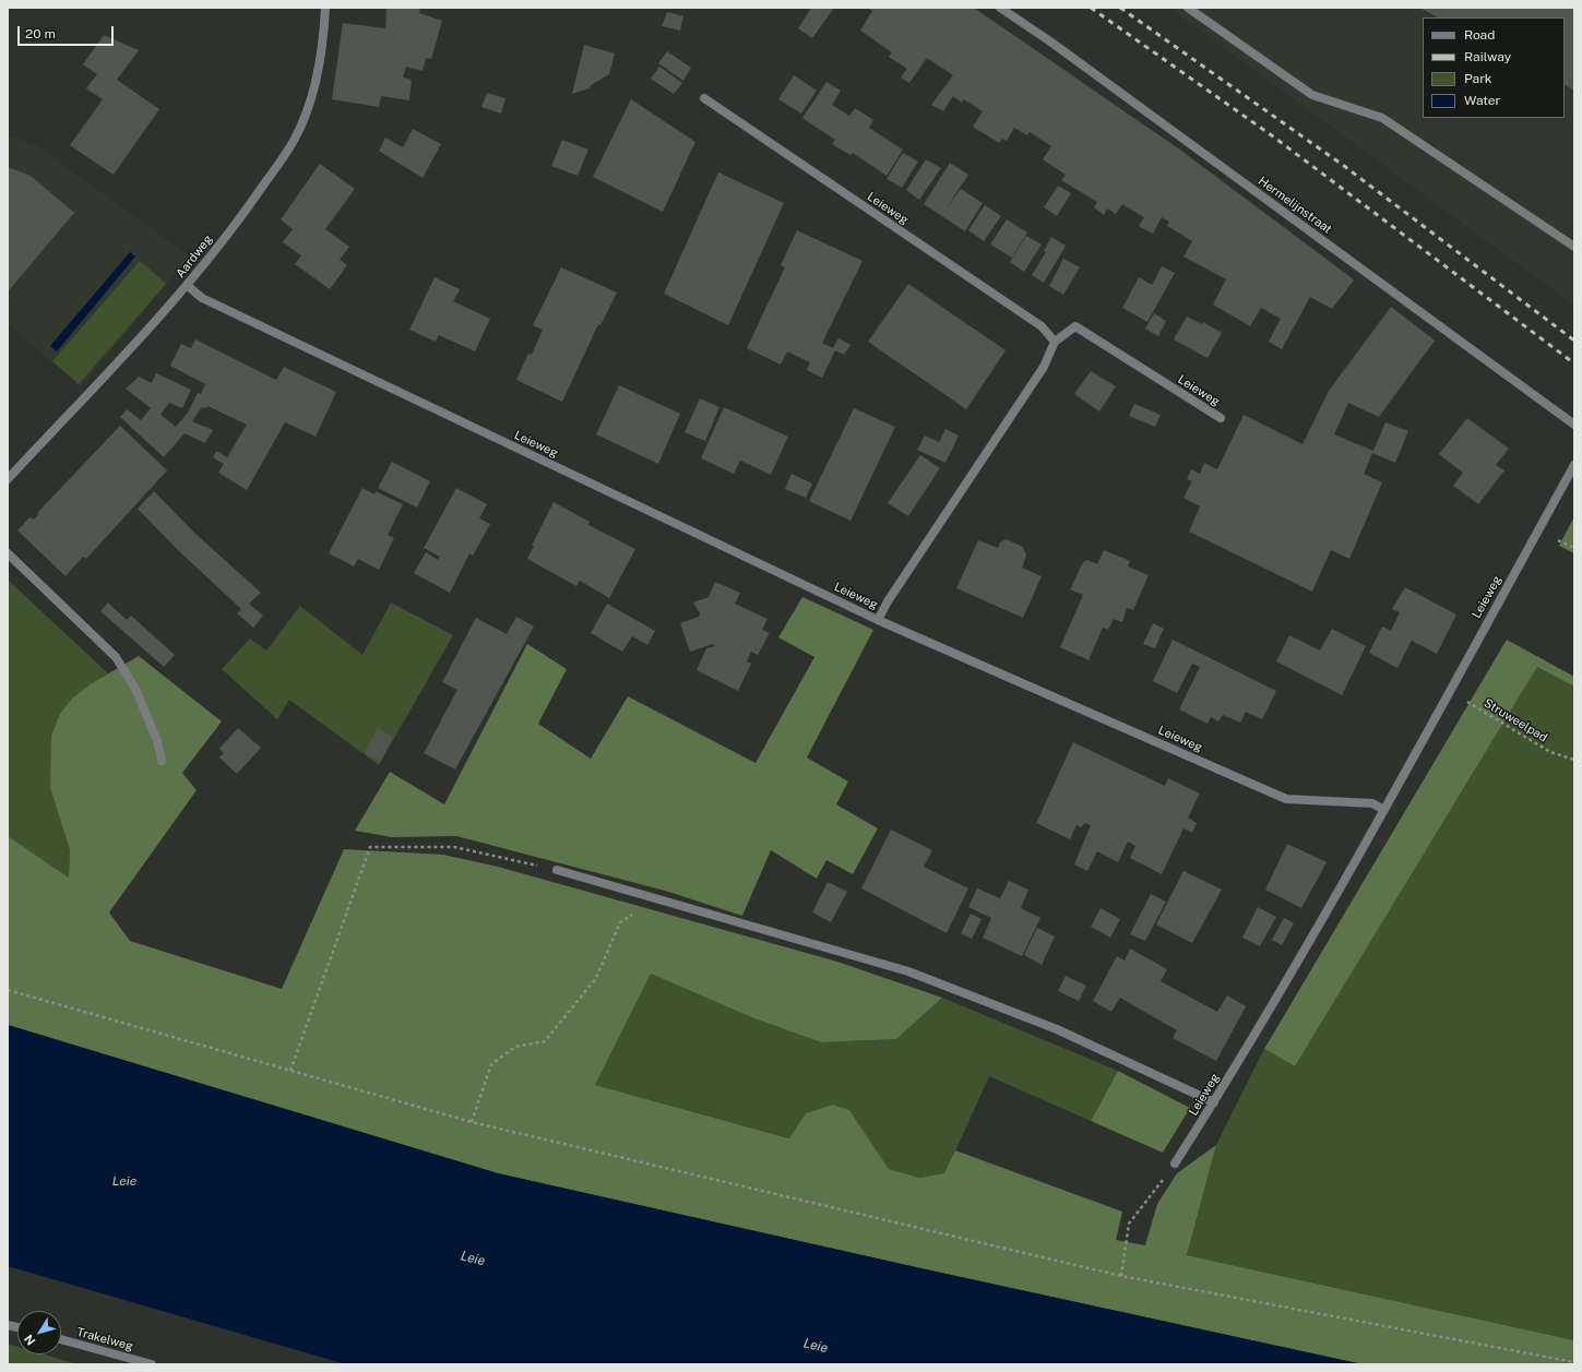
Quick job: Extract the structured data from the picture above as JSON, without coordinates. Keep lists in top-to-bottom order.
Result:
{
  "streets": {
    "street": [
      "Hermelijnstraat",
      "Leieweg",
      "Aardweg",
      "Trakelweg"
    ],
    "path": ["Struweelpad"]
  },
  "crossings": [
    ["Leieweg", "Aardweg"],
    ["Leieweg", "Struweelpad"]
  ],
  "water": ["Leie"],
  "legend": [
    "Road",
    "Railway",
    "Park",
    "Water"
  ],
  "scale_bar": "20 m",
  "north": "bottom left"
}
